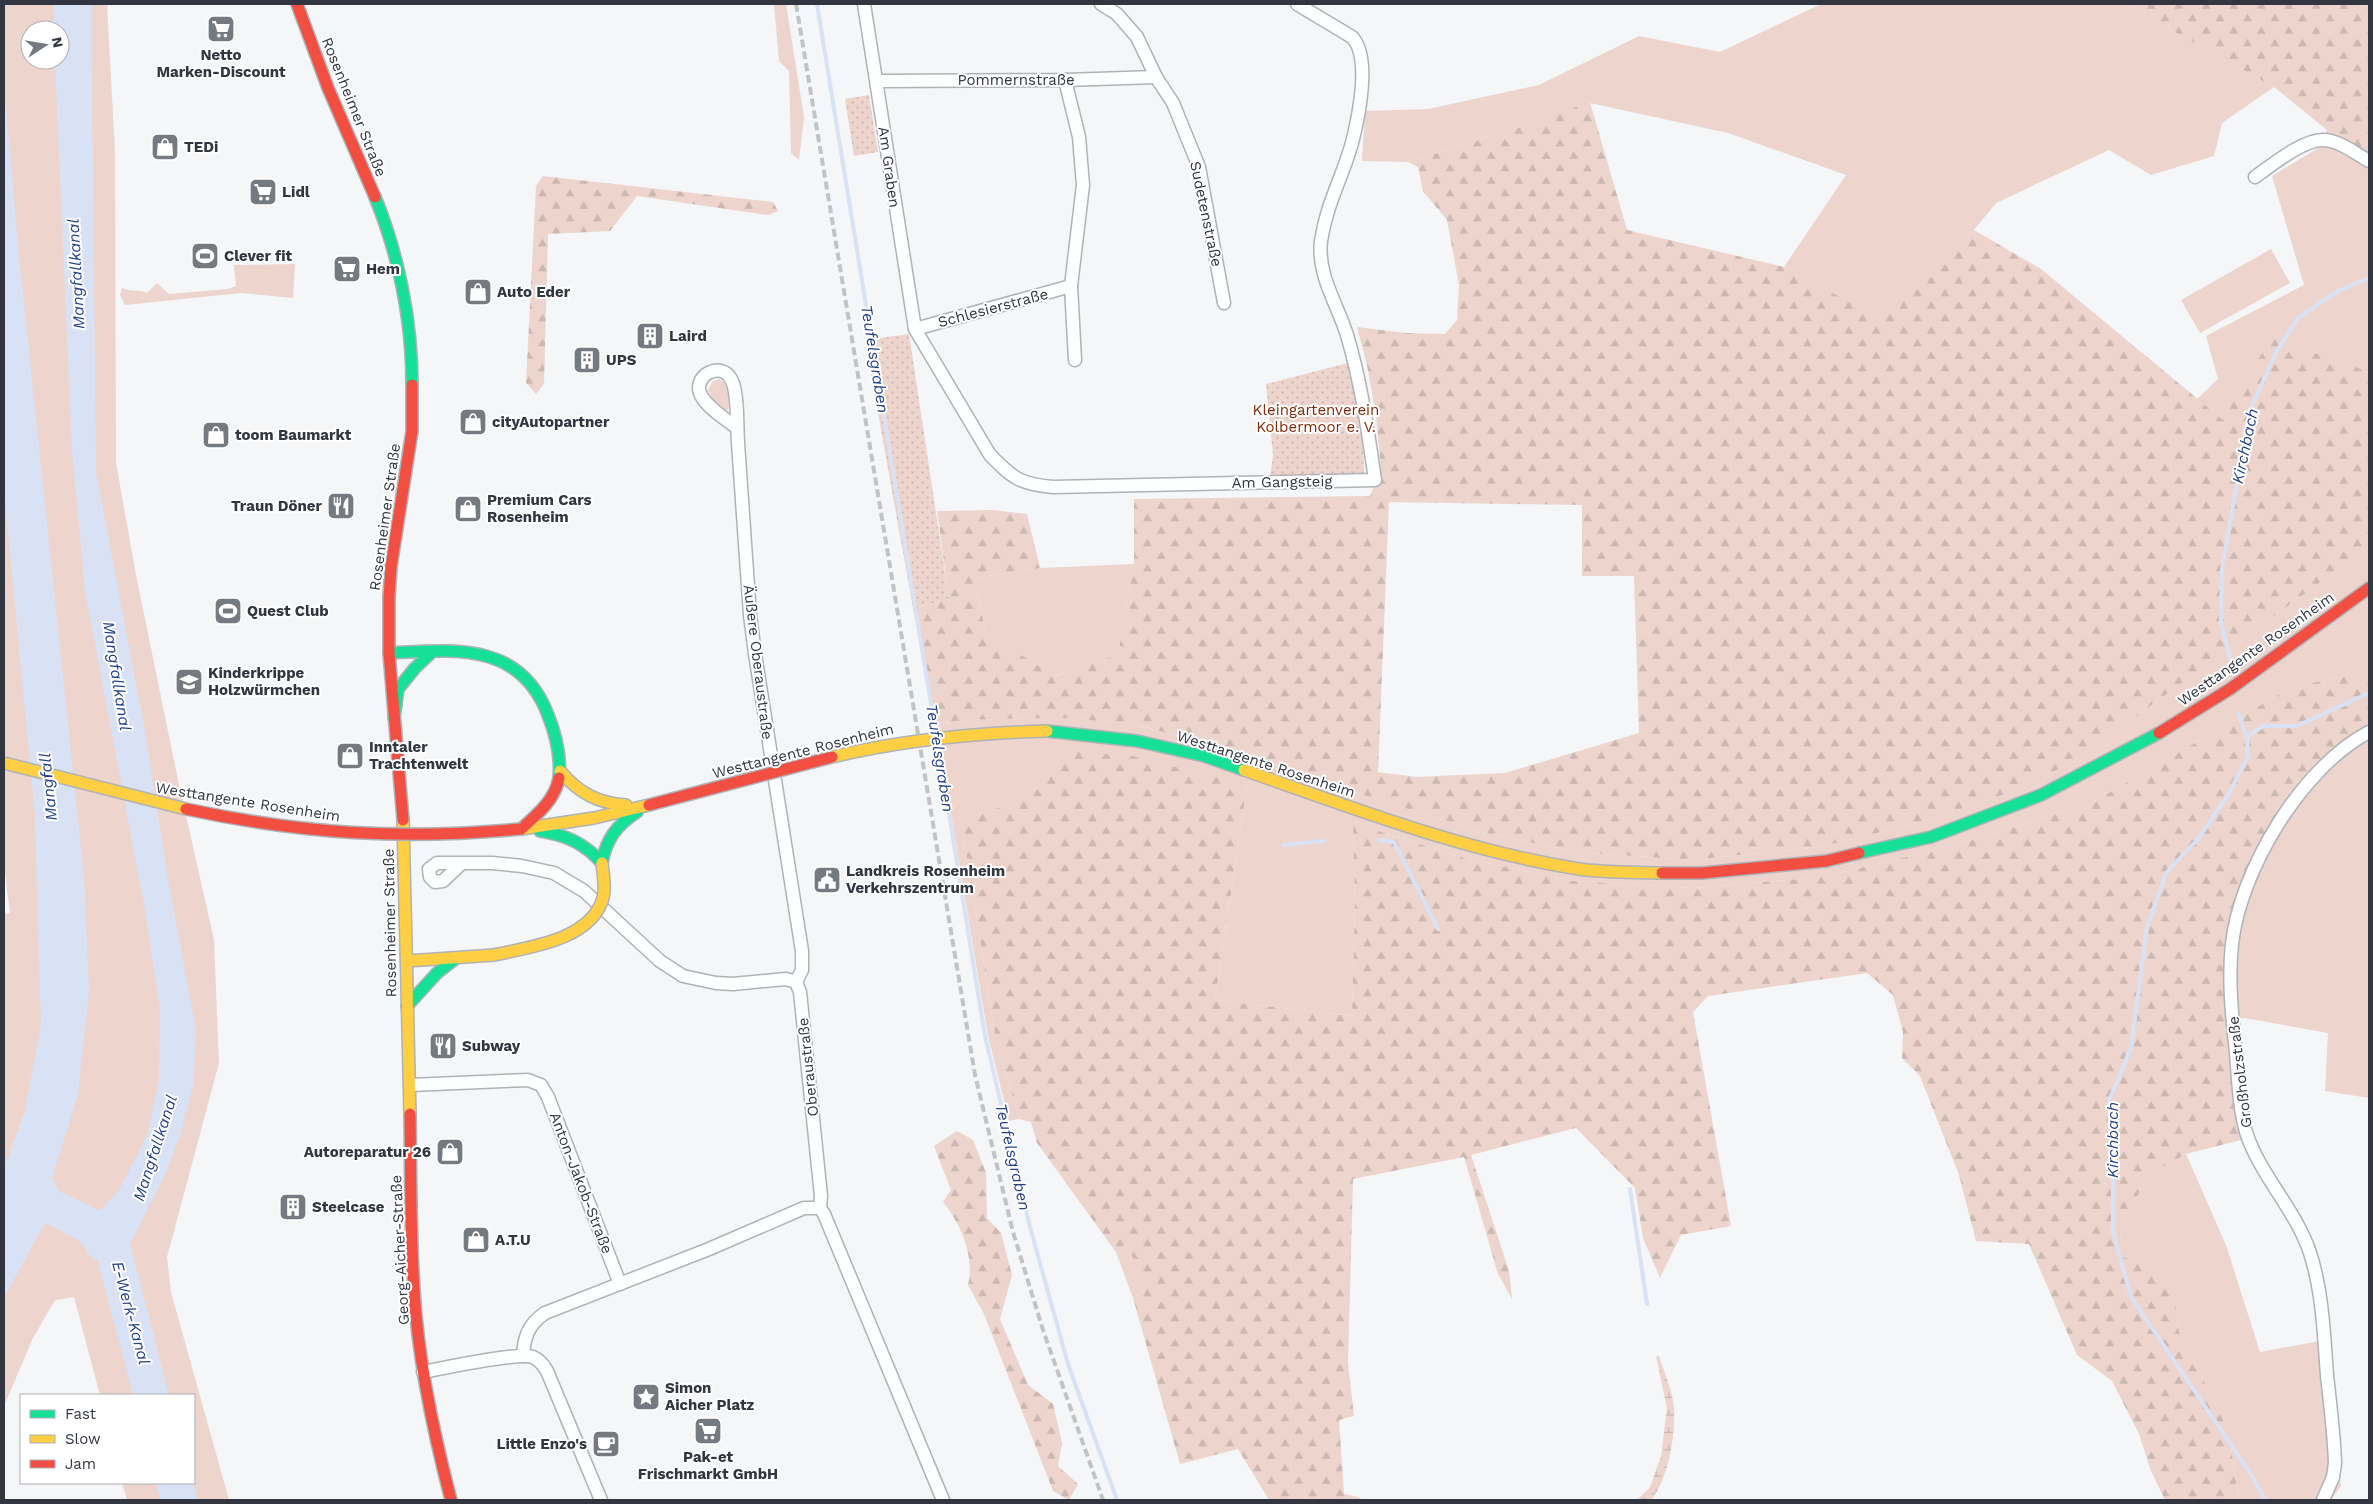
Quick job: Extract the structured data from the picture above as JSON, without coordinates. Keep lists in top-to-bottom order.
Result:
{
  "streets": {
    "main road": ["Rosenheimer Straße", "Westtangente Rosenheim", "Georg-Aicher-Straße"],
    "street": [
      "Pommernstraße",
      "Am Graben",
      "Sudetenstraße",
      "Schlesierstraße",
      "Am Gangsteig",
      "Äußere Oberaustraße",
      "Oberaustraße",
      "Großholzstraße",
      "Anton-Jakob-Straße"
    ]
  },
  "crossings": [
    ["Pommernstraße", "Am Graben"],
    ["Pommernstraße", "Sudetenstraße"],
    ["Pommernstraße", "Schlesierstraße"],
    ["Rosenheimer Straße", "Anton-Jakob-Straße"],
    ["Rosenheimer Straße", "Georg-Aicher-Straße"],
    ["Am Graben", "Schlesierstraße"],
    ["Am Graben", "Am Gangsteig"],
    ["Schlesierstraße", "Am Gangsteig"],
    ["Äußere Oberaustraße", "Oberaustraße"],
    ["Anton-Jakob-Straße", "Georg-Aicher-Straße"]
  ],
  "water": [
    "Mangfallkanal",
    "Teufelsgraben",
    "Kirchbach",
    "Mangfall",
    "E-Werk-Kanal"
  ],
  "parks": ["Kleingartenverein Kolbermoor e. V."],
  "places": {
    "supermarket": [
      "Netto Marken-Discount",
      "Lidl",
      "Hem",
      "Pak-et Frischmarkt GmbH"
    ],
    "shop": [
      "TEDi",
      "Auto Eder",
      "cityAutopartner",
      "toom Baumarkt",
      "Premium Cars Rosenheim",
      "Inntaler Trachtenwelt",
      "Autoreparatur 26",
      "A.T.U"
    ],
    "sports": ["Clever fit", "Quest Club"],
    "building": ["Laird", "UPS", "Steelcase"],
    "restaurant": ["Traun Döner", "Subway"],
    "school or university": ["Kinderkrippe Holzwürmchen"],
    "public building": ["Landkreis Rosenheim Verkehrszentrum"],
    "place": ["Simon Aicher Platz"],
    "cafe": ["Little Enzo's"]
  },
  "legend": ["Fast", "Slow", "Jam"],
  "north": "right"
}
